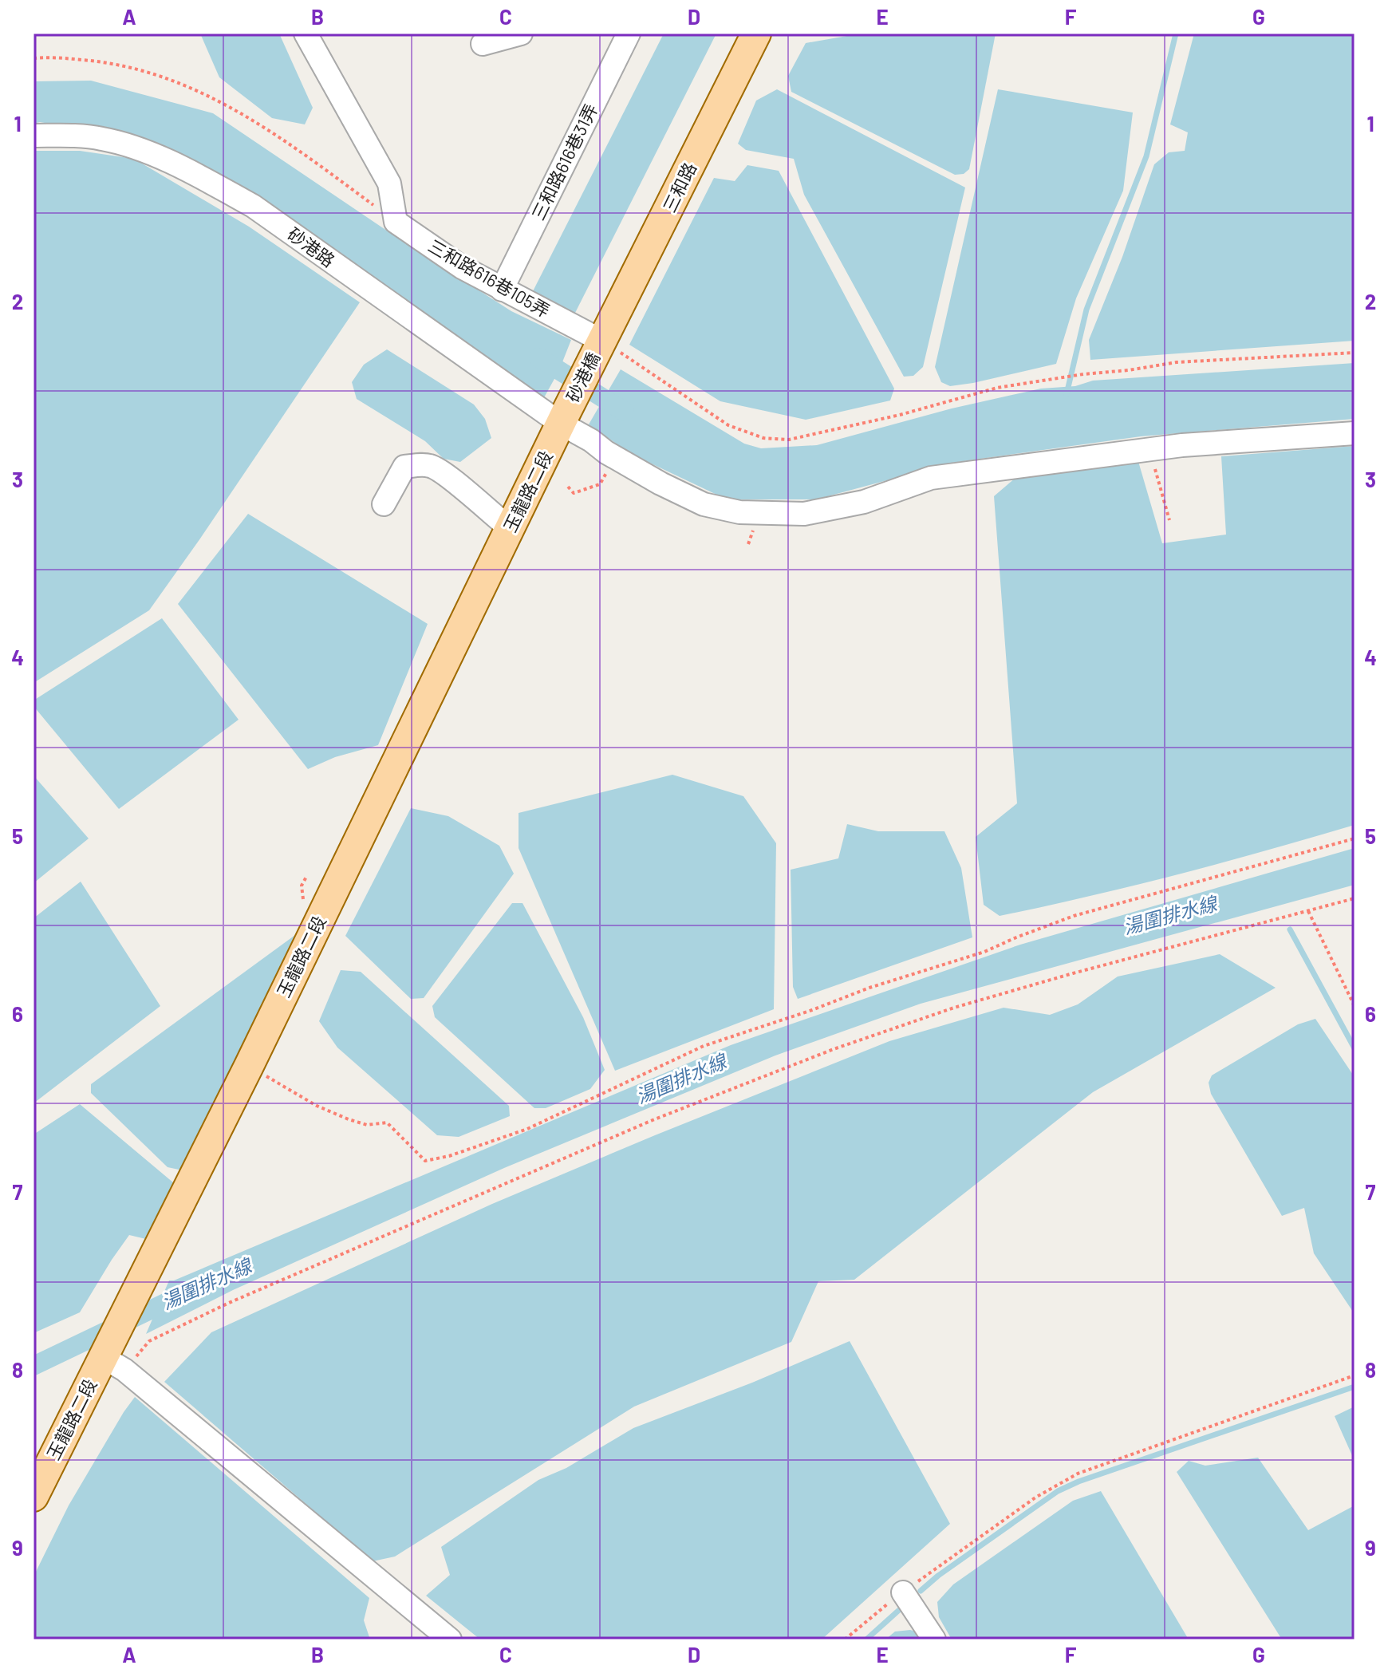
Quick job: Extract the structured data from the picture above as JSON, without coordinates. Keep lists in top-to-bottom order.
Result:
{
  "streets": {
    "main road": ["三和路", "砂港橋", "玉龍路二段"],
    "street": ["三和路616巷31弄", "砂港路", "三和路616巷105弄"]
  },
  "crossings": [
    ["三和路616巷31弄", "三和路616巷105弄"],
    ["三和路", "三和路616巷105弄"],
    ["三和路", "砂港橋"],
    ["砂港路", "砂港橋"],
    ["砂港路", "玉龍路二段"],
    ["三和路616巷105弄", "砂港橋"],
    ["砂港橋", "玉龍路二段"]
  ],
  "water": ["湯圍排水線"],
  "grid": {
    "columns": [
      "A",
      "B",
      "C",
      "D",
      "E",
      "F",
      "G"
    ],
    "rows": [
      "1",
      "2",
      "3",
      "4",
      "5",
      "6",
      "7",
      "8",
      "9"
    ]
  }
}
